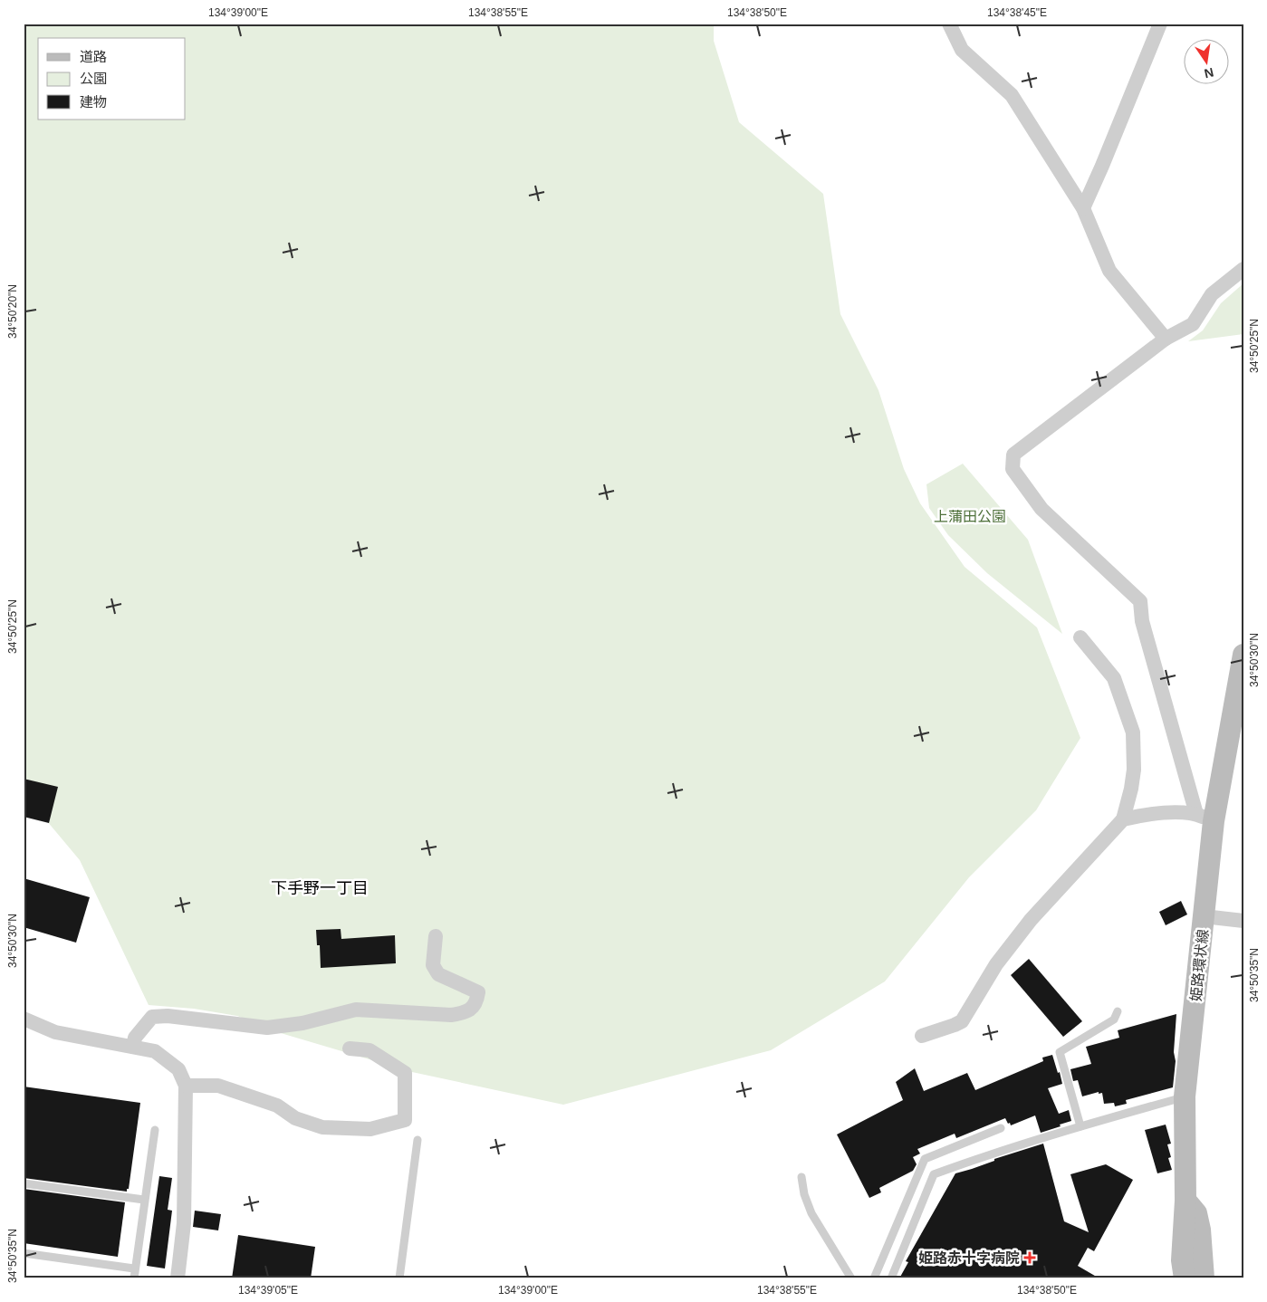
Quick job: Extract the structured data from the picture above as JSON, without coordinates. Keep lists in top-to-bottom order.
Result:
{
  "streets": {
    "main road": ["姫路環状線"]
  },
  "districts": ["下手野一丁目"],
  "parks": ["上蒲田公園"],
  "places": {
    "health": ["姫路赤十字病院"]
  },
  "legend": ["道路", "公園", "建物"],
  "north": "bottom",
  "coordinates": [
    "134°39'00\"E",
    "134°38'55\"E",
    "134°38'50\"E",
    "134°38'45\"E",
    "34°50'20\"N",
    "34°50'25\"N",
    "34°50'30\"N",
    "34°50'35\"N",
    "134°39'05\"E"
  ]
}
